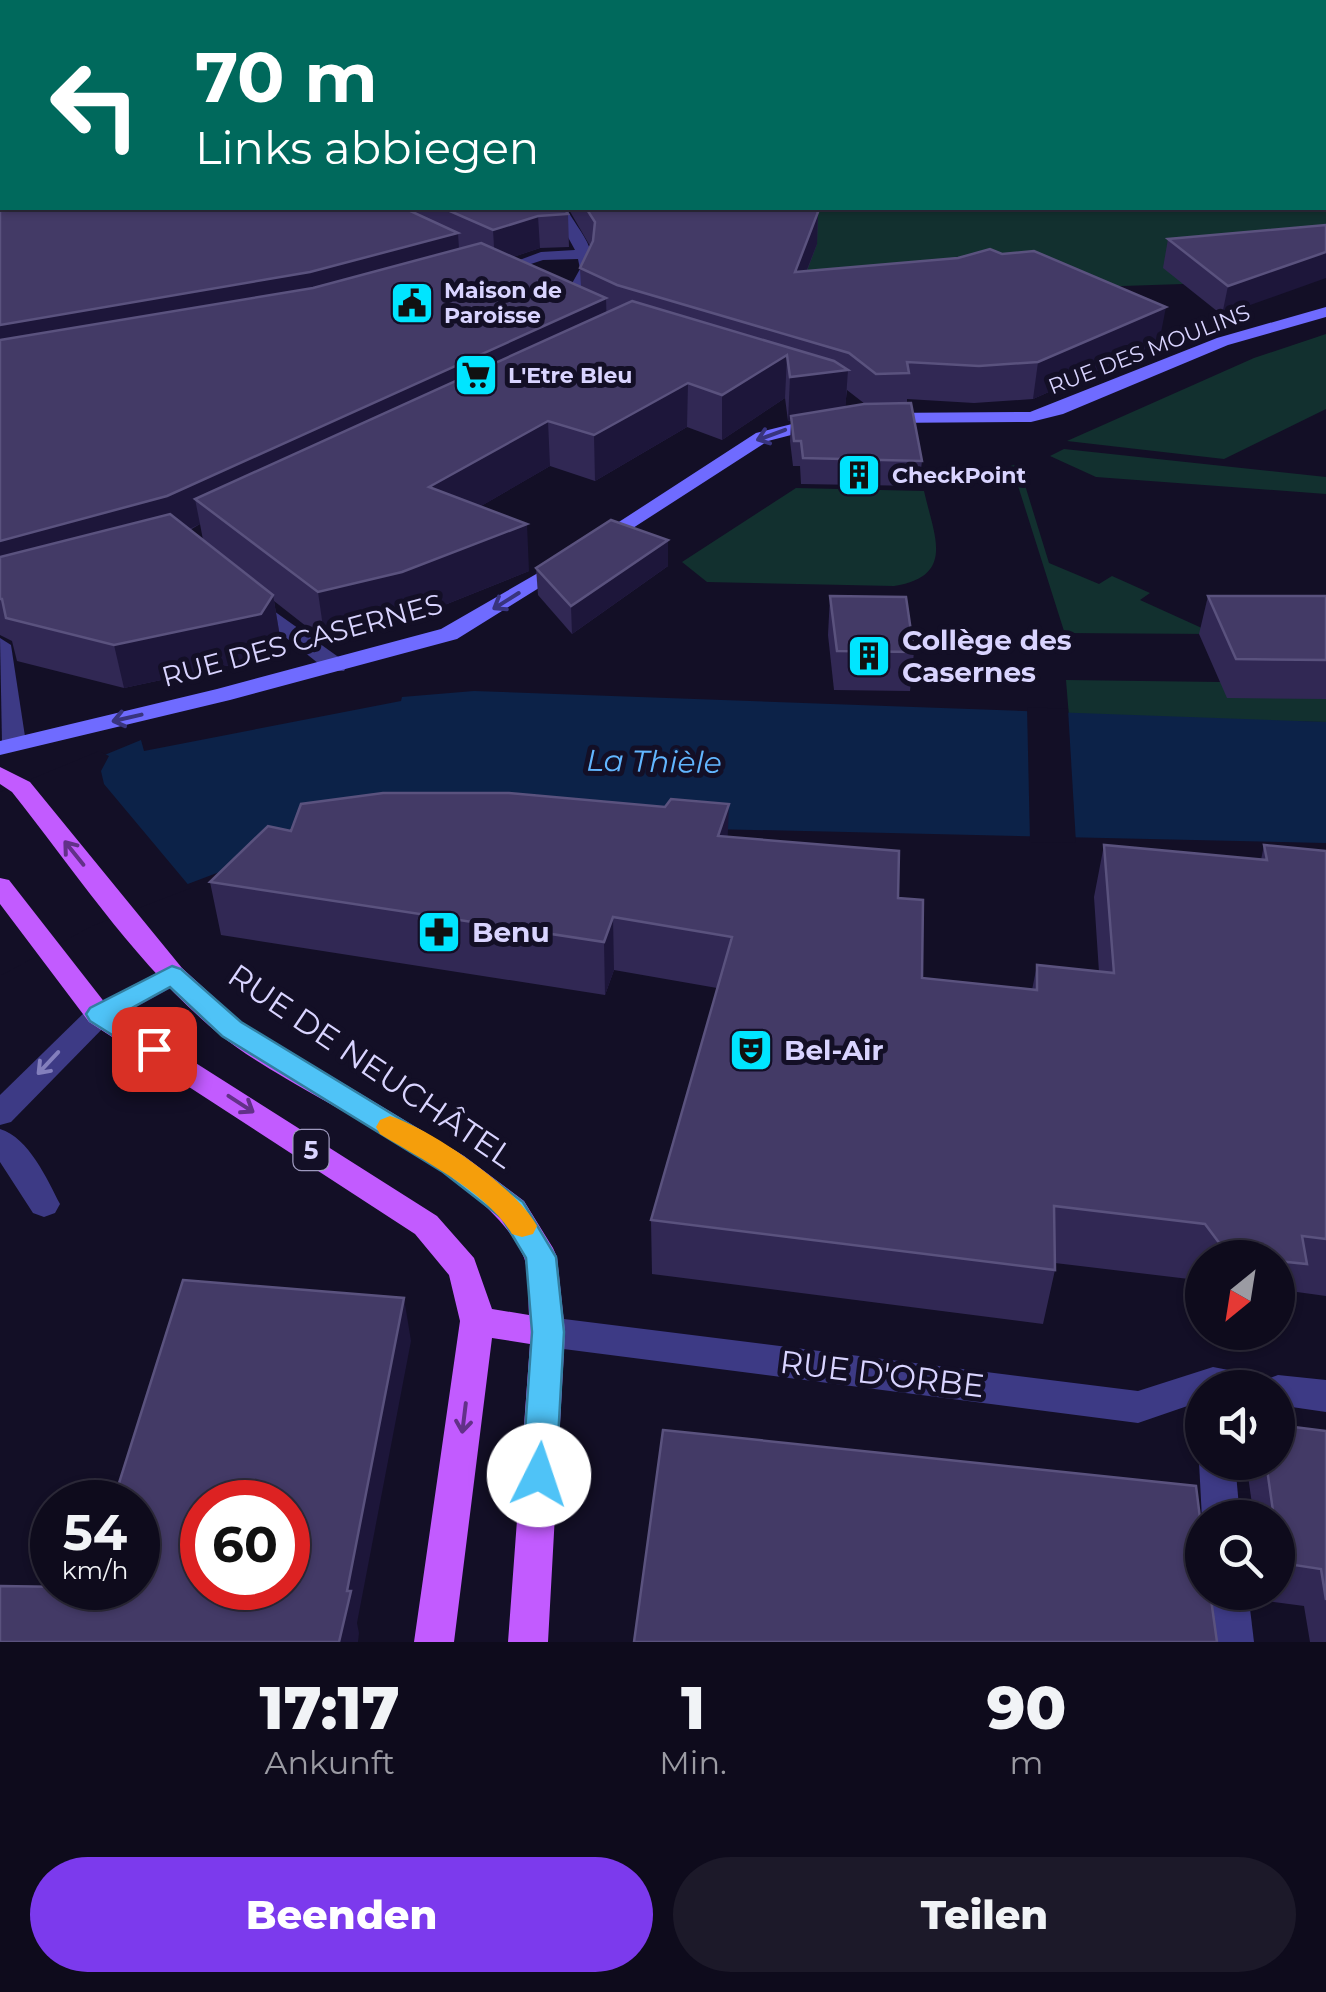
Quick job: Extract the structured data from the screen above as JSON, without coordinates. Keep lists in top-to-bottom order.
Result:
{
  "streets": {
    "main road": ["RUE DE NEUCHÂTEL", "5"],
    "street": ["RUE DES MOULINS", "RUE DES CASERNES", "RUE D'ORBE"]
  },
  "crossings": [
    ["RUE DE NEUCHÂTEL", "RUE D'ORBE"]
  ],
  "one_way": ["RUE DES CASERNES"],
  "water": ["La Thièle"],
  "places": {
    "public building": ["Maison de Paroisse"],
    "supermarket": ["L'Etre Bleu"],
    "building": ["CheckPoint", "Collège des Casernes"],
    "pharmacy": ["Benu"],
    "theatre": ["Bel-Air"]
  },
  "north": "bottom left",
  "page": {
    "turn": ["70 m", "Links abbiegen"],
    "speed": "54 km/h",
    "limit": "60",
    "eta": [
      "17:17",
      "Ankunft",
      "1",
      "Min.",
      "90",
      "m"
    ],
    "buttons": ["Beenden", "Teilen"]
  }
}
